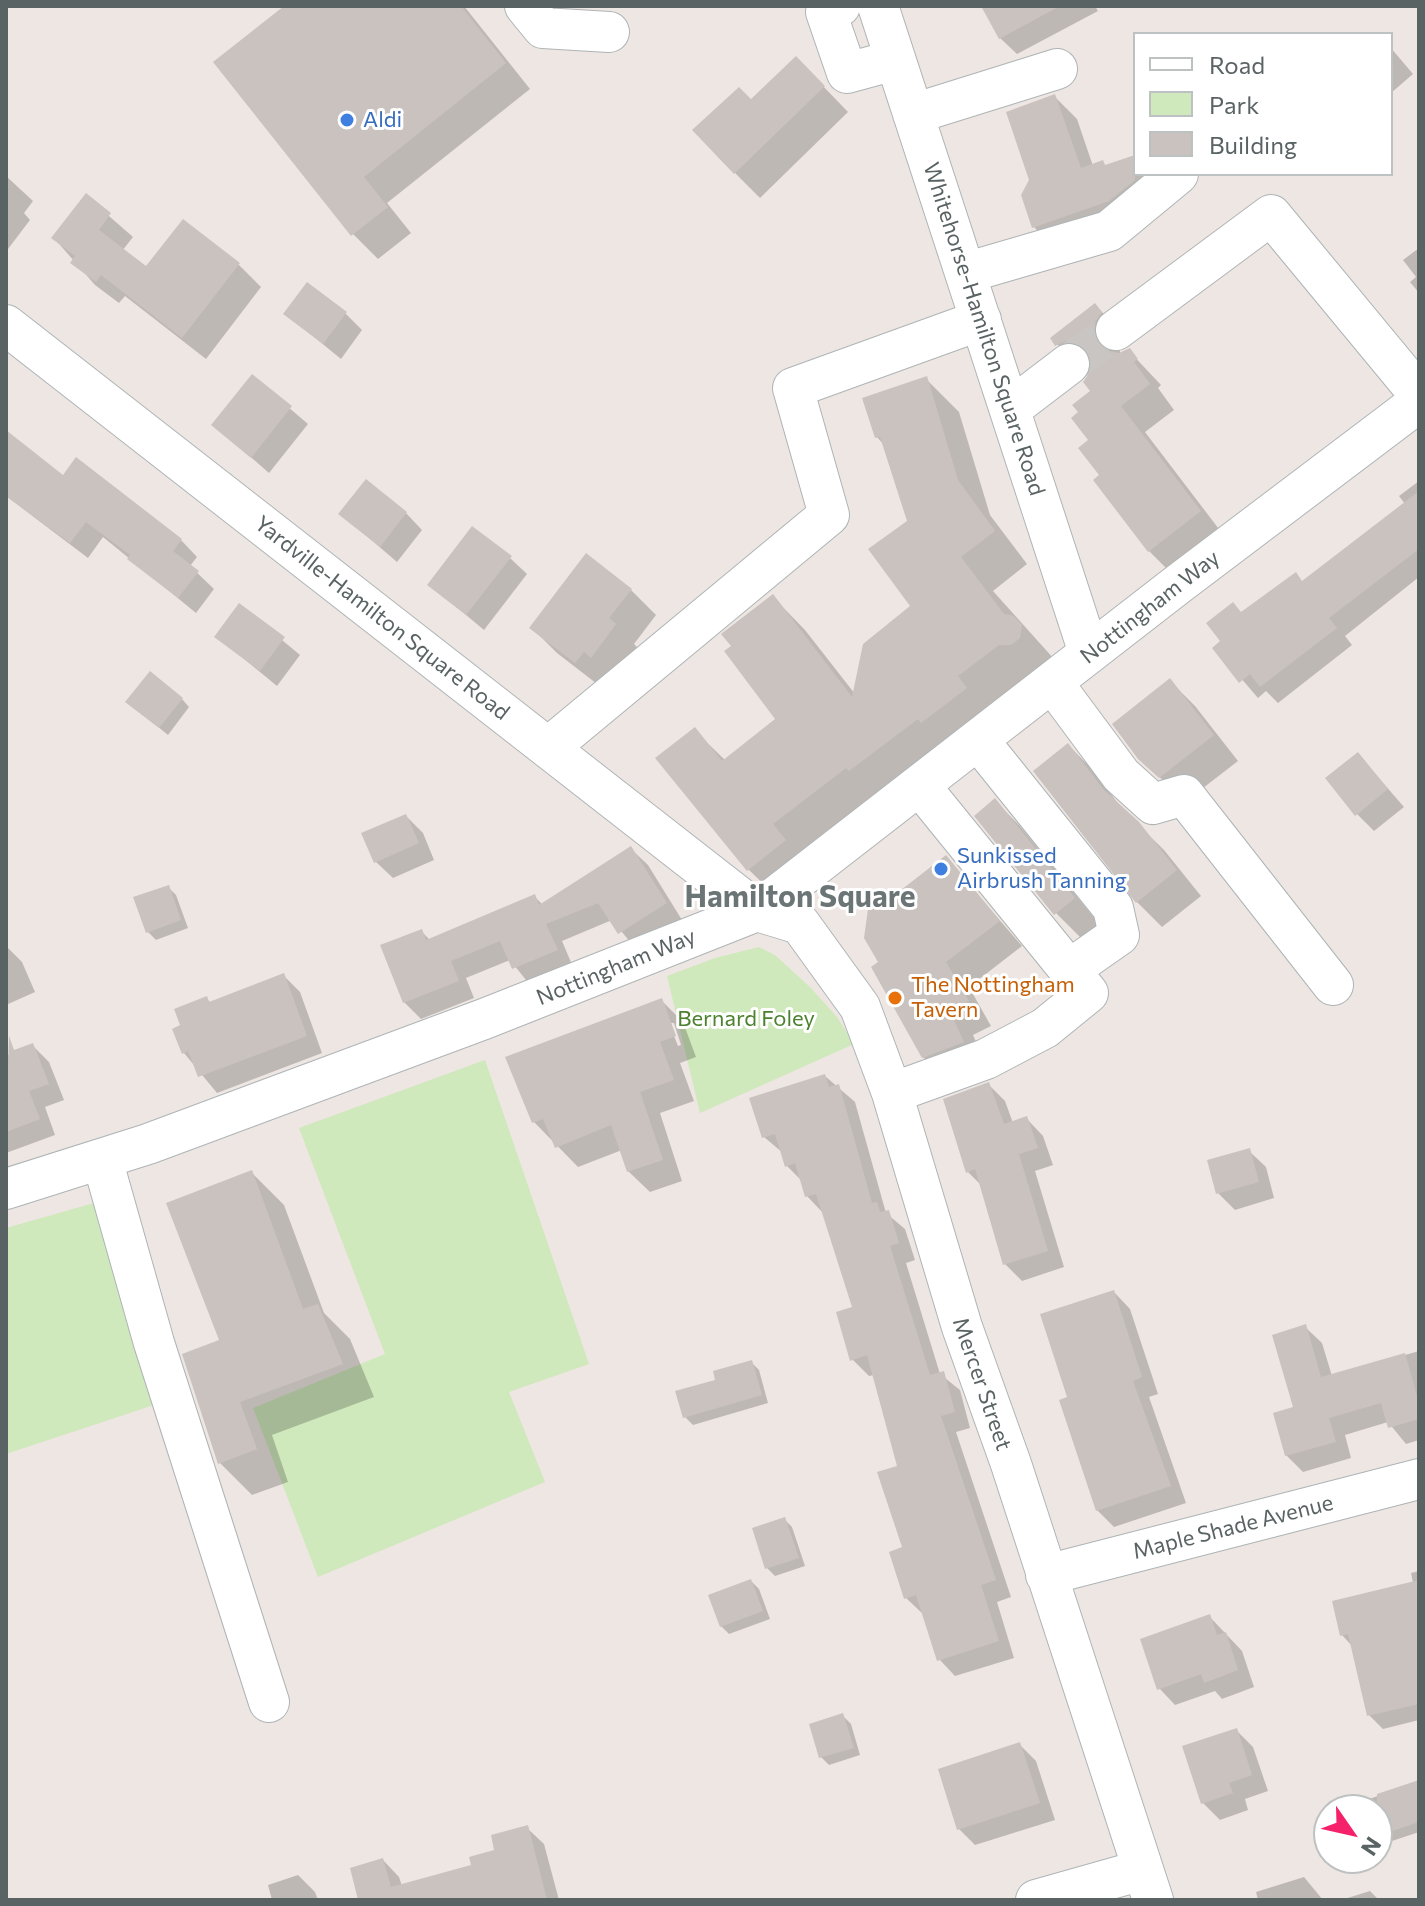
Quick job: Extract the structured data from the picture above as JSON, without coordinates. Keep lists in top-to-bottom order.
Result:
{
  "streets": {
    "street": [
      "Whitehorse-Hamilton Square Road",
      "Nottingham Way",
      "Yardville-Hamilton Square Road",
      "Mercer Street",
      "Maple Shade Avenue"
    ]
  },
  "crossings": [
    ["Whitehorse-Hamilton Square Road", "Nottingham Way"],
    ["Nottingham Way", "Yardville-Hamilton Square Road"],
    ["Nottingham Way", "Mercer Street"],
    ["Yardville-Hamilton Square Road", "Mercer Street"],
    ["Mercer Street", "Maple Shade Avenue"]
  ],
  "districts": ["Hamilton Square"],
  "parks": ["Bernard Foley"],
  "places": ["Aldi", "Sunkissed Airbrush Tanning", "The Nottingham Tavern"],
  "legend": ["Road", "Park", "Building"],
  "north": "bottom right"
}
